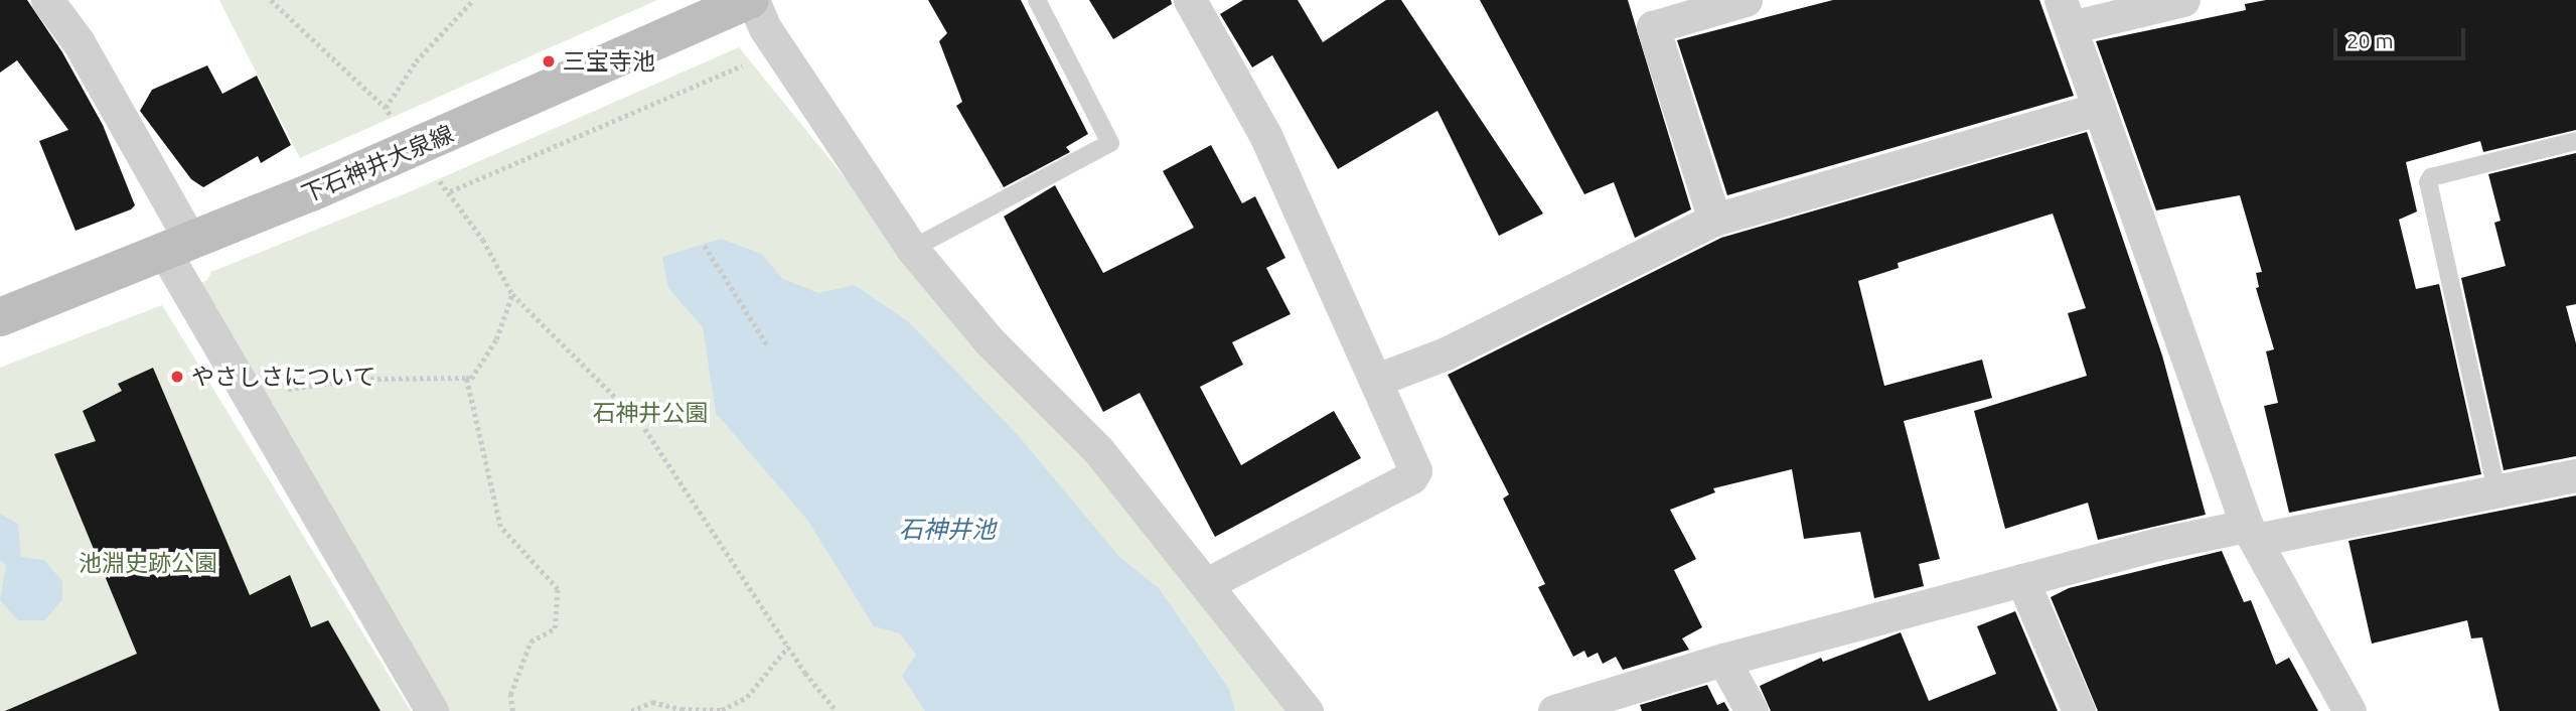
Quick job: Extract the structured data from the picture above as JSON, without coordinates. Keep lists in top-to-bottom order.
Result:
{
  "streets": {
    "main road": ["下石神井大泉線"]
  },
  "water": ["石神井池"],
  "parks": ["石神井公園", "池淵史跡公園"],
  "places": ["三宝寺池", "やさしさについて"],
  "scale_bar": "20 m"
}
